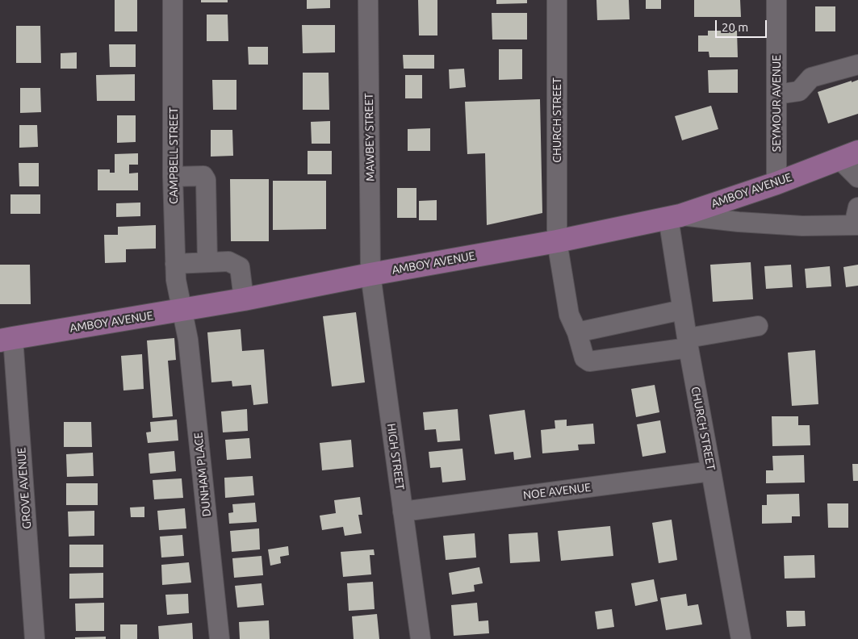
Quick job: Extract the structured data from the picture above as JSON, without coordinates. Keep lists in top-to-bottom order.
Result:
{
  "streets": {
    "main road": ["AMBOY AVENUE"],
    "street": [
      "SEYMOUR AVENUE",
      "CHURCH STREET",
      "MAWBEY STREET",
      "CAMPBELL STREET",
      "HIGH STREET",
      "DUNHAM PLACE",
      "GROVE AVENUE",
      "NOE AVENUE"
    ]
  },
  "crossings": [
    ["SEYMOUR AVENUE", "AMBOY AVENUE"],
    ["CHURCH STREET", "AMBOY AVENUE"],
    ["CHURCH STREET", "NOE AVENUE"],
    ["MAWBEY STREET", "AMBOY AVENUE"],
    ["MAWBEY STREET", "HIGH STREET"],
    ["CAMPBELL STREET", "AMBOY AVENUE"],
    ["CAMPBELL STREET", "DUNHAM PLACE"],
    ["AMBOY AVENUE", "HIGH STREET"],
    ["AMBOY AVENUE", "DUNHAM PLACE"],
    ["AMBOY AVENUE", "GROVE AVENUE"],
    ["HIGH STREET", "NOE AVENUE"]
  ],
  "scale_bar": "20 m"
}
